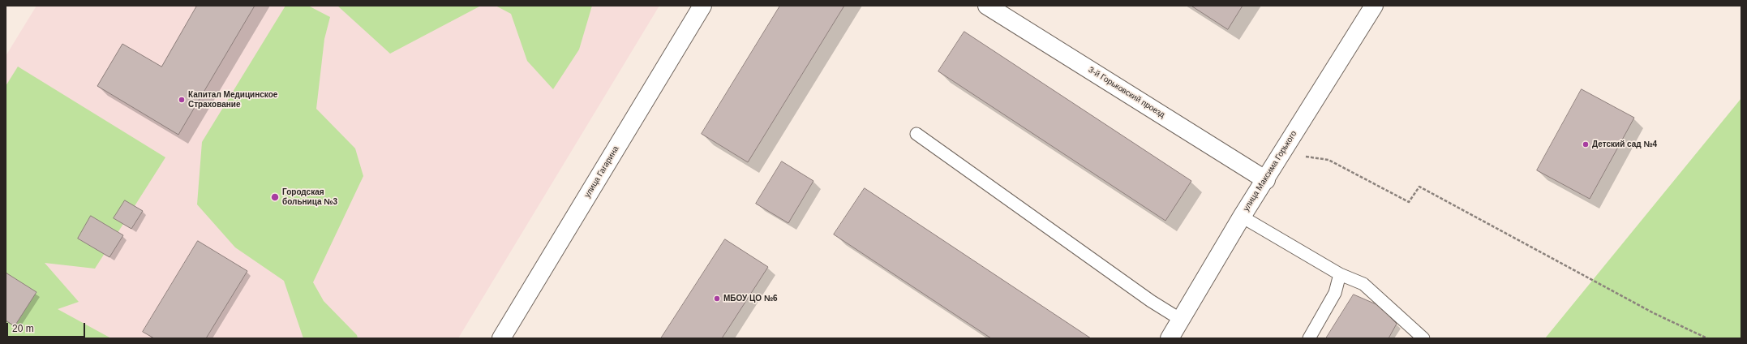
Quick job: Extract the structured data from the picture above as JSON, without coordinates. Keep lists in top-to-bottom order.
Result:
{
  "streets": {
    "street": ["3-й Горьковский проезд", "улица Максима Горького", "улица Гагарина"]
  },
  "crossings": [
    ["3-й Горьковский проезд", "улица Максима Горького"]
  ],
  "places": [
    "Капитал Медицинское Страхование",
    "Детский сад №4",
    "Городская больница №3",
    "МБОУ ЦО №6"
  ],
  "scale_bar": "20 m"
}
